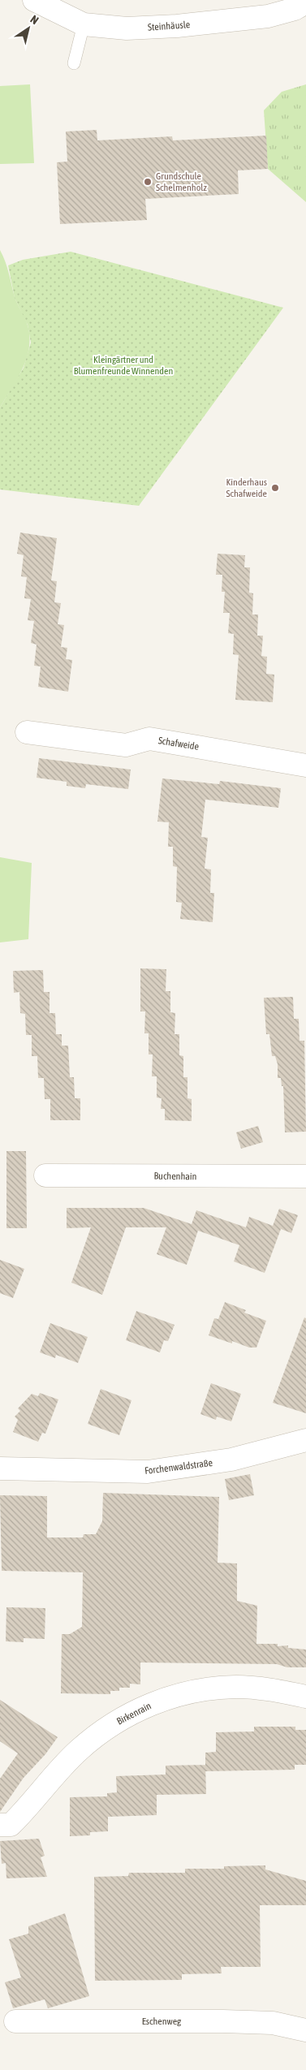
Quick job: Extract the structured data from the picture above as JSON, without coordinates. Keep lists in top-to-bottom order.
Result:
{
  "streets": {
    "street": [
      "Steinhäusle",
      "Schafweide",
      "Buchenhain",
      "Forchenwaldstraße",
      "Birkenrain",
      "Eschenweg"
    ]
  },
  "parks": ["Kleingärtner und Blumenfreunde Winnenden"],
  "places": ["Grundschule Schelmenholz", "Kinderhaus Schafweide"],
  "north": "top right"
}
